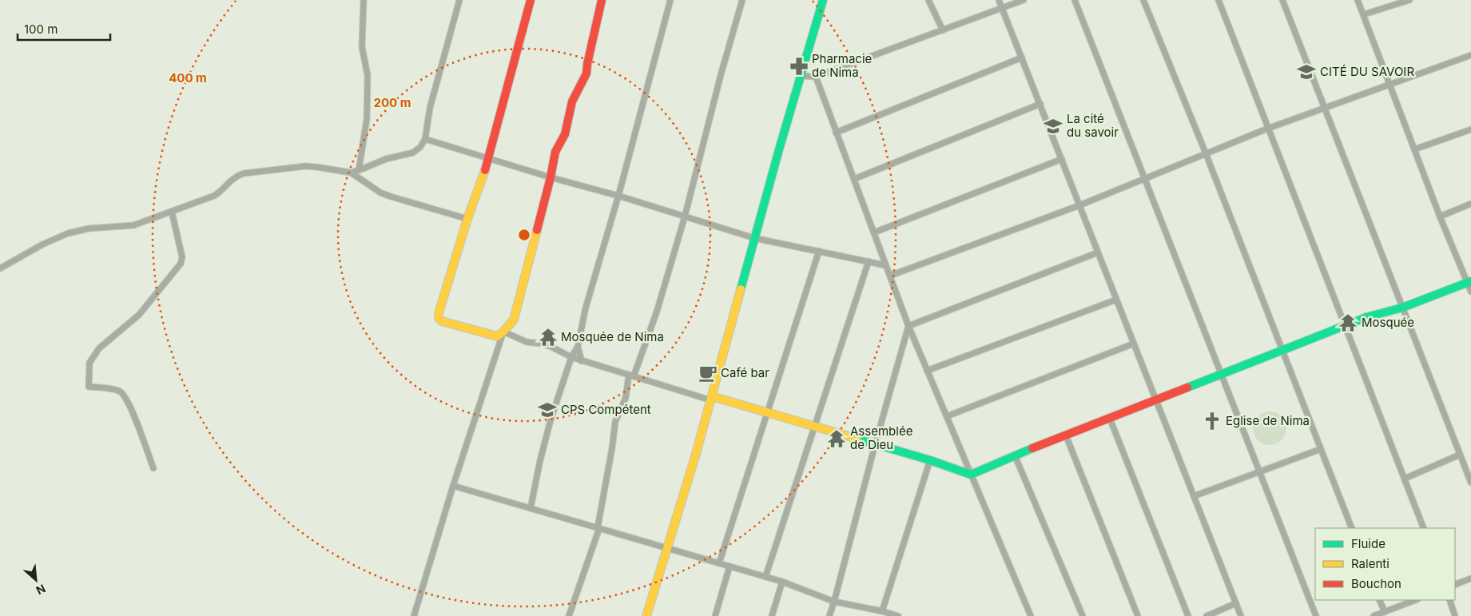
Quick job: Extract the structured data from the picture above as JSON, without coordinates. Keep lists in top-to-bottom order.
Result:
{
  "places": {
    "pharmacy": ["Pharmacie de Nima"],
    "school or university": ["CITÉ DU SAVOIR", "La cité du savoir", "CPS Compétent"],
    "temple": ["Mosquée", "Mosquée de Nima", "Assemblée de Dieu"],
    "cafe": ["Café bar"],
    "church": ["Eglise de Nima"]
  },
  "legend": ["Fluide", "Ralenti", "Bouchon"],
  "scale_bar": "100 m",
  "north": "bottom right",
  "rings": ["400 m", "200 m"]
}
